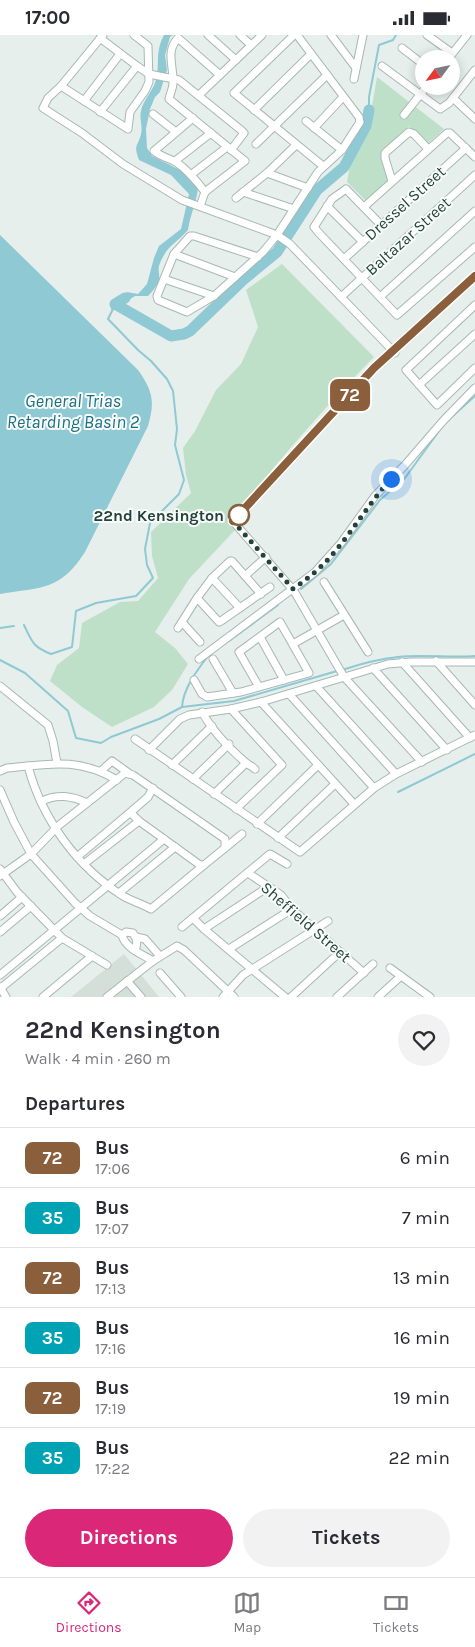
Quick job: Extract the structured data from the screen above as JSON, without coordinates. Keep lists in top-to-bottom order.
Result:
{
  "streets": {
    "street": ["Dressel Street", "Baltazar Street", "Sheffield Street"]
  },
  "water": ["General Trias Retarding Basin 2"],
  "places": ["22nd Kensington"],
  "lines": ["bus line 72"],
  "north": "bottom left",
  "page": {
    "status": "17:00",
    "on_map": "72",
    "heading": [
      ["22nd Kensington", "Walk · 4 min · 260 m"],
      "Departures"
    ],
    "list": [
      {
        "mark": "72",
        "name": "Bus",
        "note": "17:06",
        "value": "6 min"
      },
      {
        "mark": "35",
        "name": "Bus",
        "note": "17:07",
        "value": "7 min"
      },
      {
        "mark": "72",
        "name": "Bus",
        "note": "17:13",
        "value": "13 min"
      },
      {
        "mark": "35",
        "name": "Bus",
        "note": "17:16",
        "value": "16 min"
      },
      {
        "mark": "72",
        "name": "Bus",
        "note": "17:19",
        "value": "19 min"
      },
      {
        "mark": "35",
        "name": "Bus",
        "note": "17:22",
        "value": "22 min"
      }
    ],
    "buttons": ["Directions", "Tickets"],
    "tabs": ["Directions", "Map", "Tickets"]
  }
}
